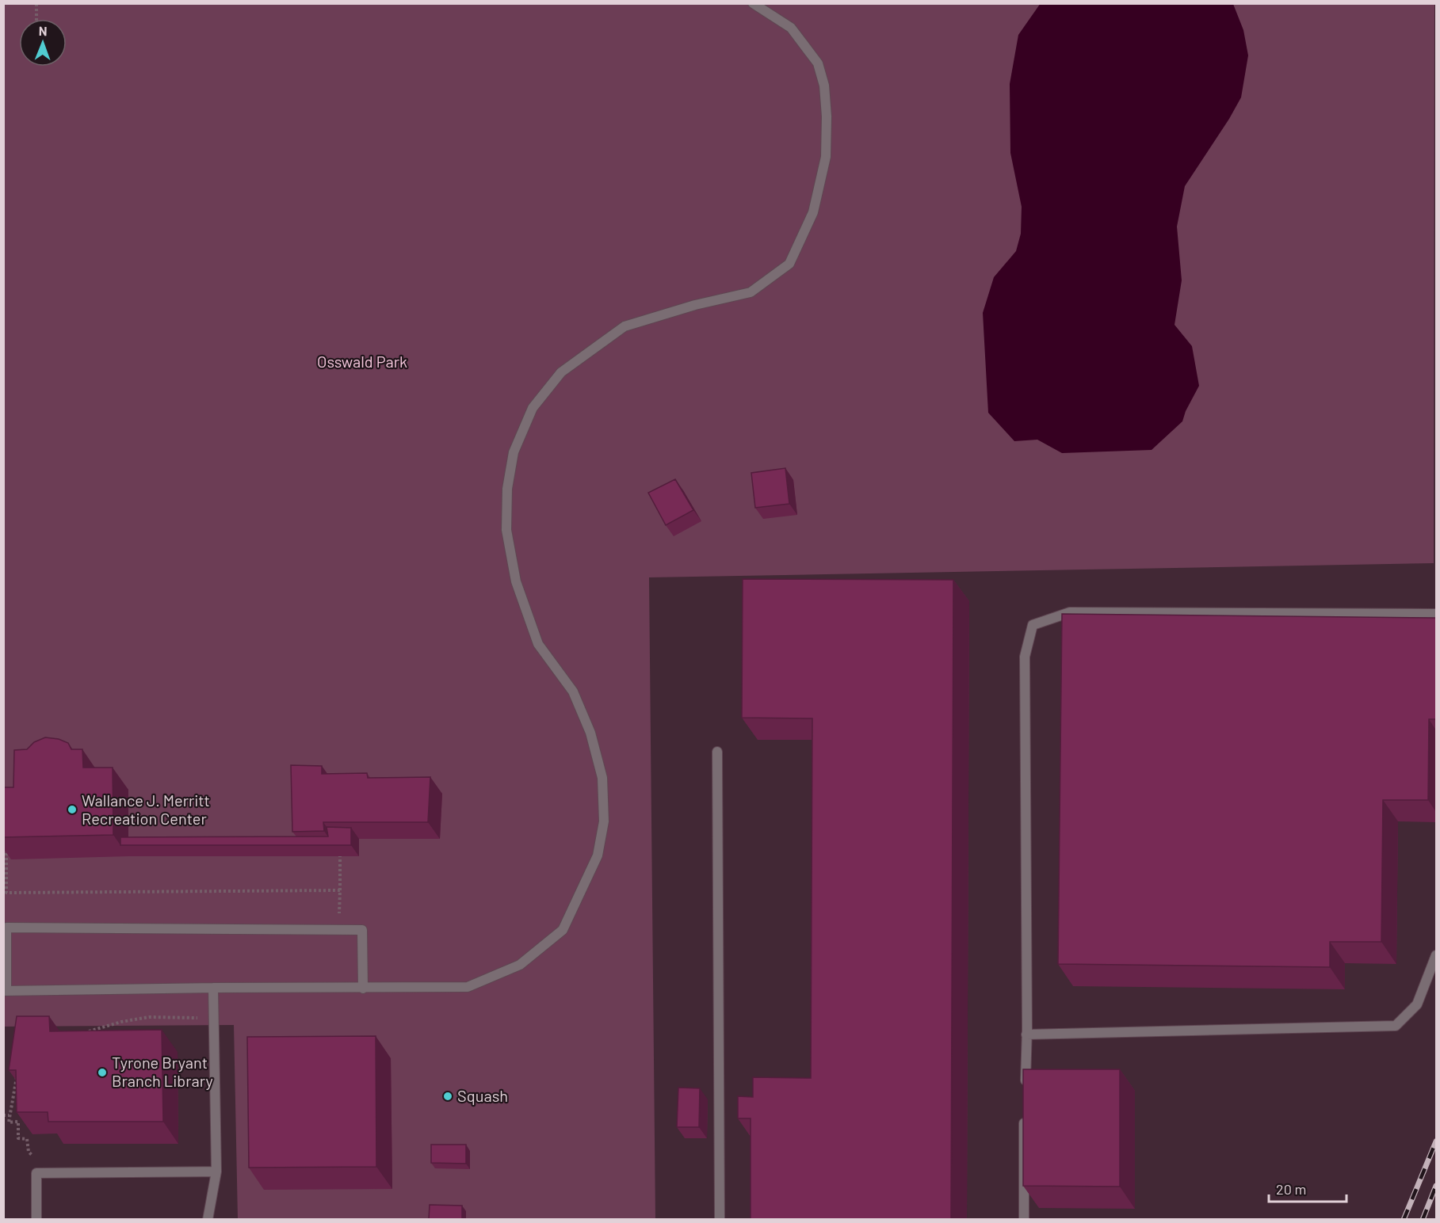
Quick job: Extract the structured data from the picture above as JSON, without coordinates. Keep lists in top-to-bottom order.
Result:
{
  "parks": ["Osswald Park"],
  "places": ["Wallance J. Merritt Recreation Center", "Tyrone Bryant Branch Library", "Squash"],
  "scale_bar": "20 m",
  "north": "top"
}
